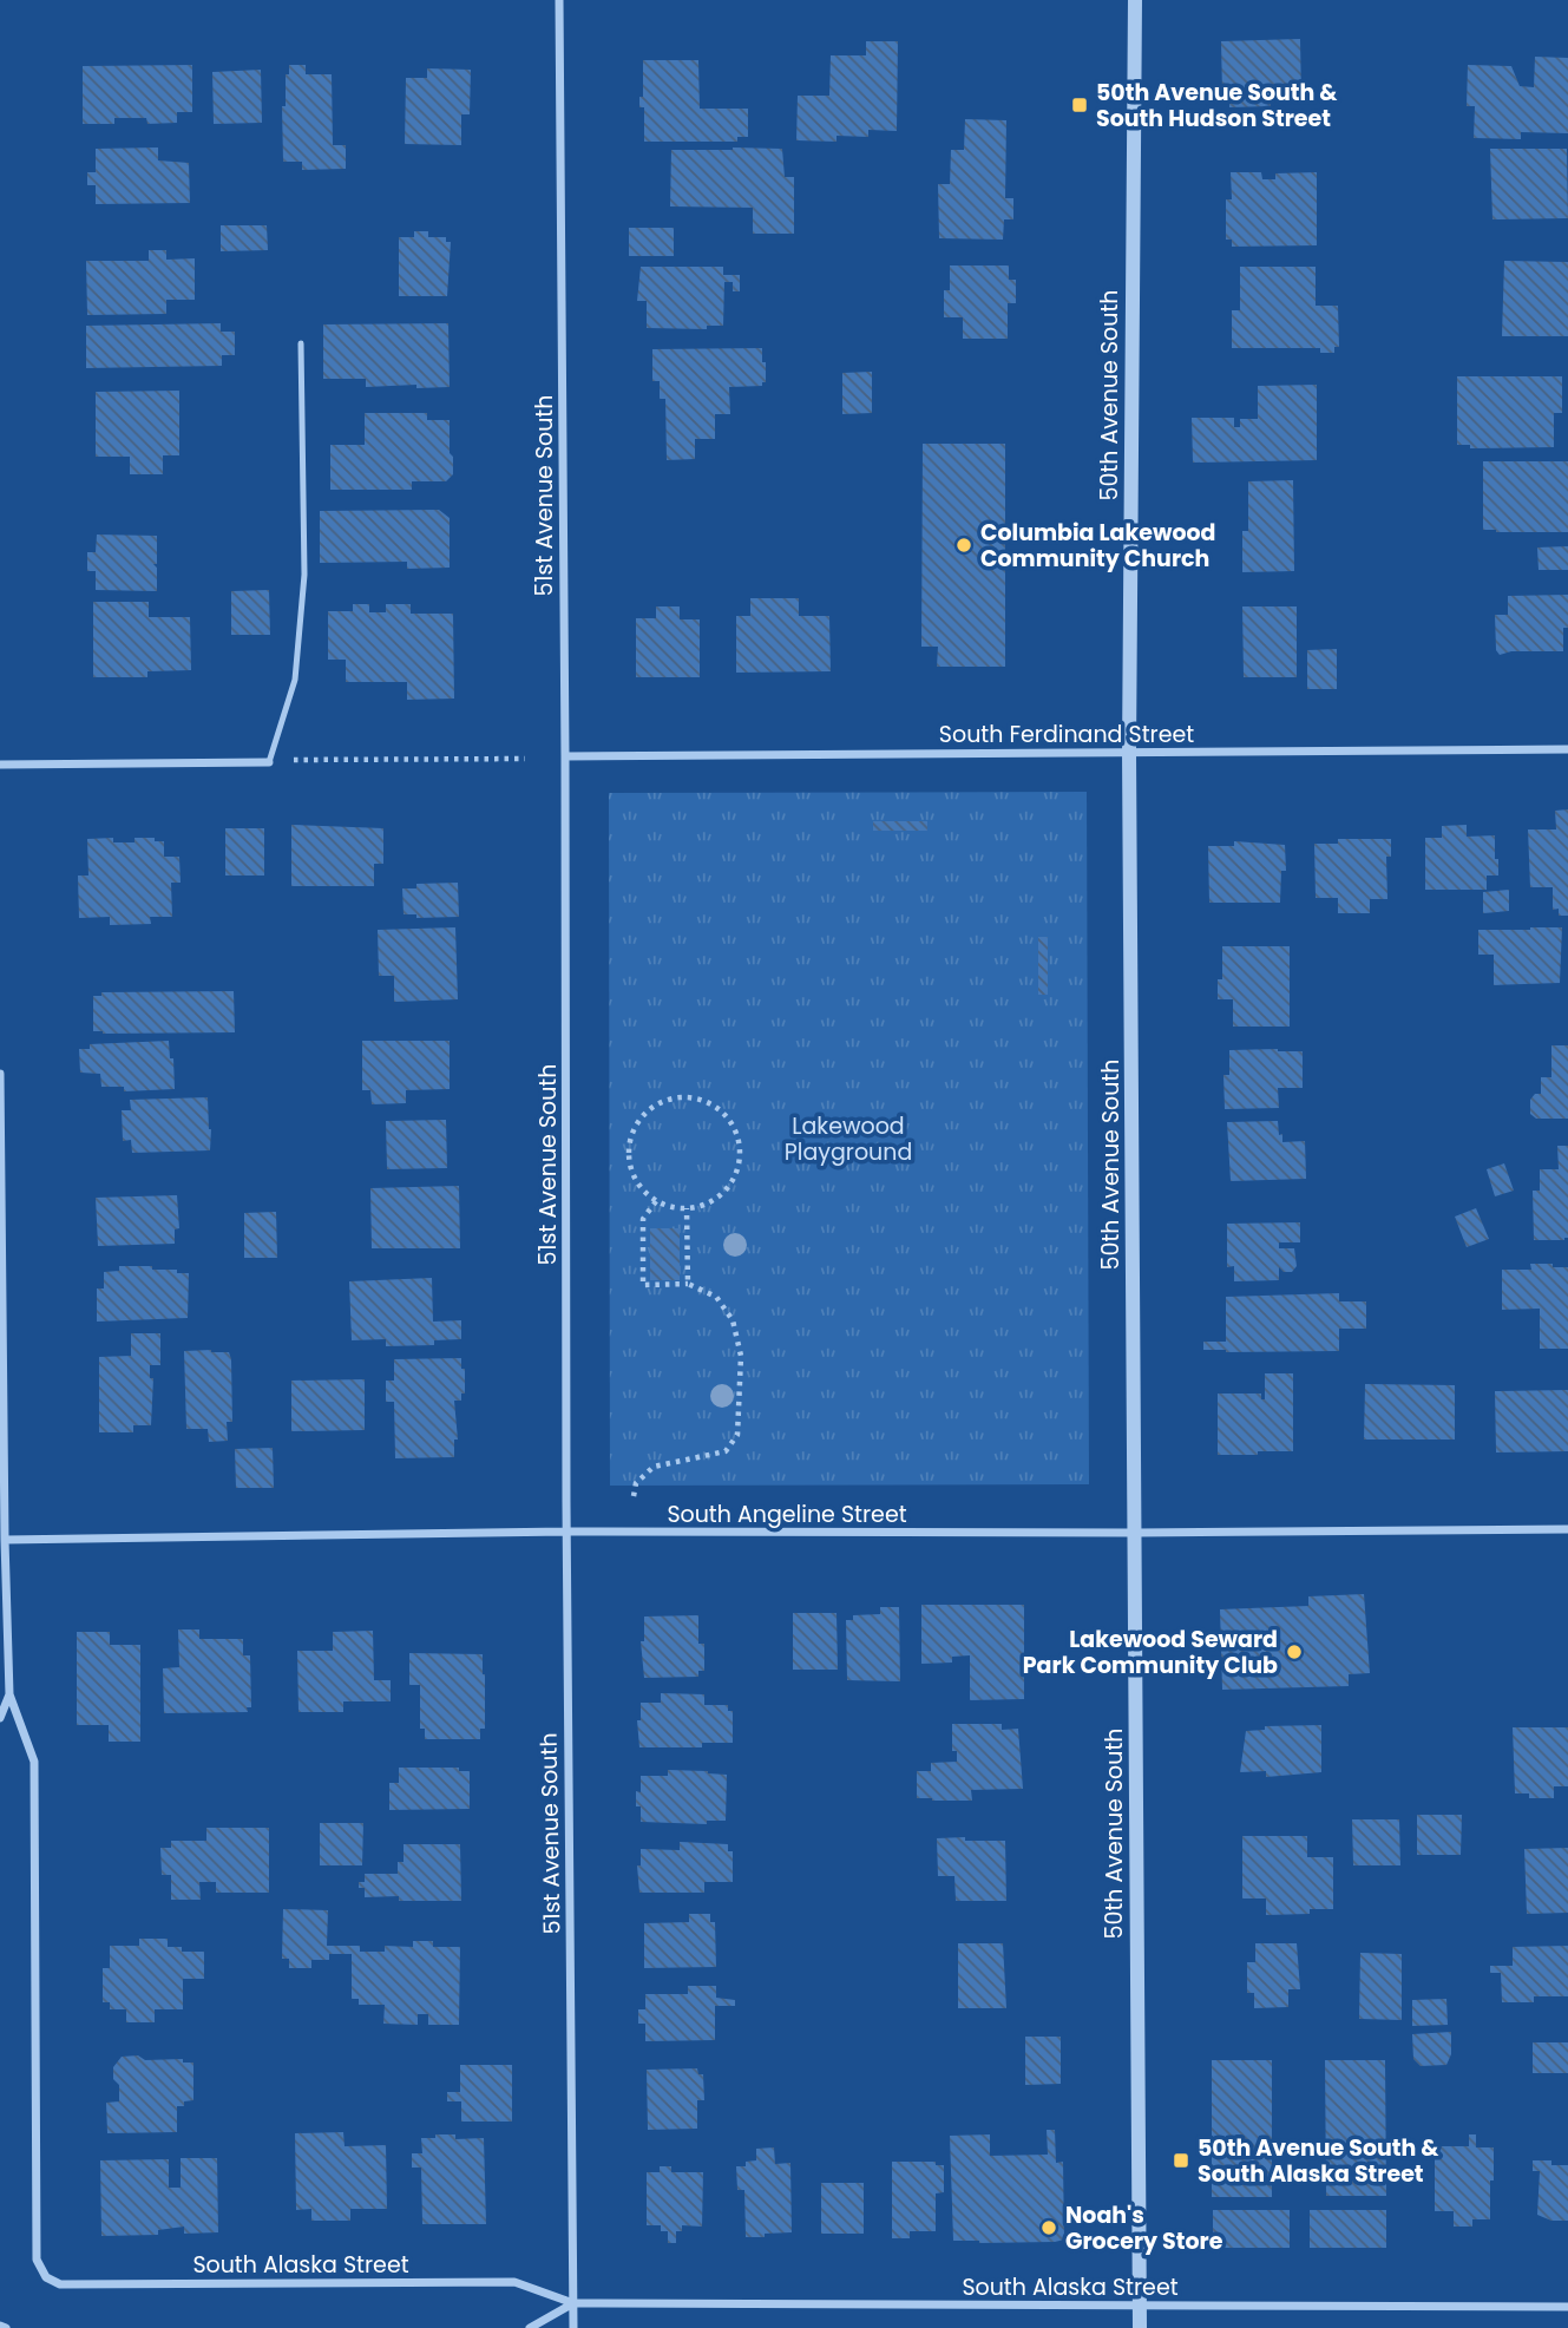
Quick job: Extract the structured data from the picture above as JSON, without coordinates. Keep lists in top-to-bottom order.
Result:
{
  "streets": {
    "street": [
      "50th Avenue South",
      "51st Avenue South",
      "South Ferdinand Street",
      "South Angeline Street",
      "South Alaska Street"
    ]
  },
  "crossings": [
    ["50th Avenue South", "South Ferdinand Street"],
    ["50th Avenue South", "South Angeline Street"],
    ["50th Avenue South", "South Alaska Street"],
    ["51st Avenue South", "South Ferdinand Street"],
    ["51st Avenue South", "South Angeline Street"],
    ["51st Avenue South", "South Alaska Street"]
  ],
  "parks": ["Lakewood Playground"],
  "places": {
    "transit": ["50th Avenue South & South Hudson Street", "50th Avenue South & South Alaska Street"],
    "other": ["Columbia Lakewood Community Church", "Lakewood Seward Park Community Club", "Noah's Grocery Store"]
  }
}
